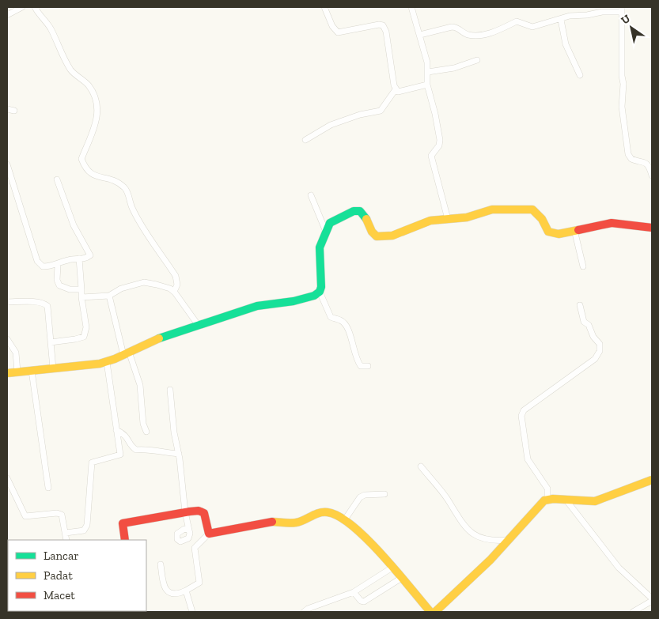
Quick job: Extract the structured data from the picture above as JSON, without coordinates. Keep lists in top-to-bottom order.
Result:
{
  "legend": ["Lancar", "Padat", "Macet"],
  "north": "top left"
}
